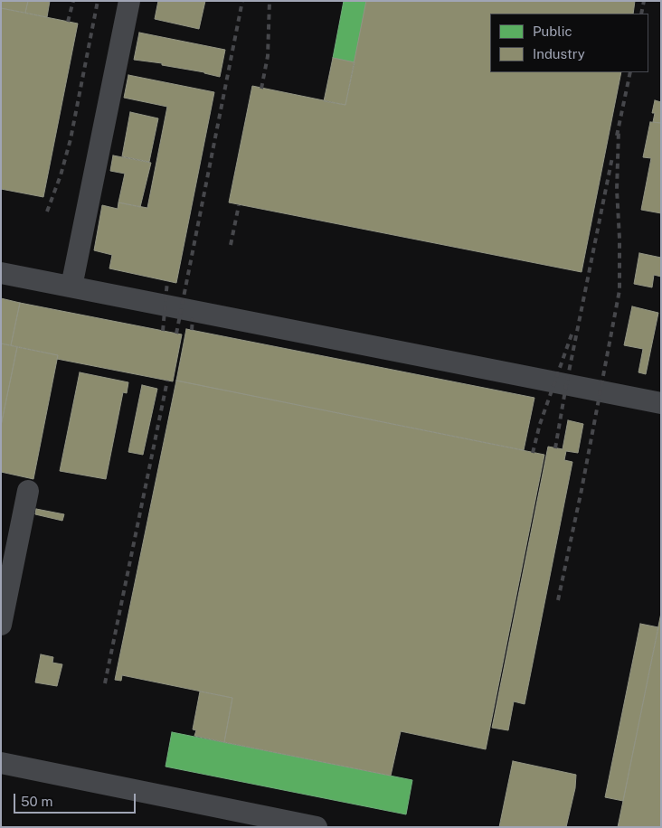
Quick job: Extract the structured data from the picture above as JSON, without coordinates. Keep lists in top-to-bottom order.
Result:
{
  "legend": ["Public", "Industry"],
  "scale_bar": "50 m"
}
